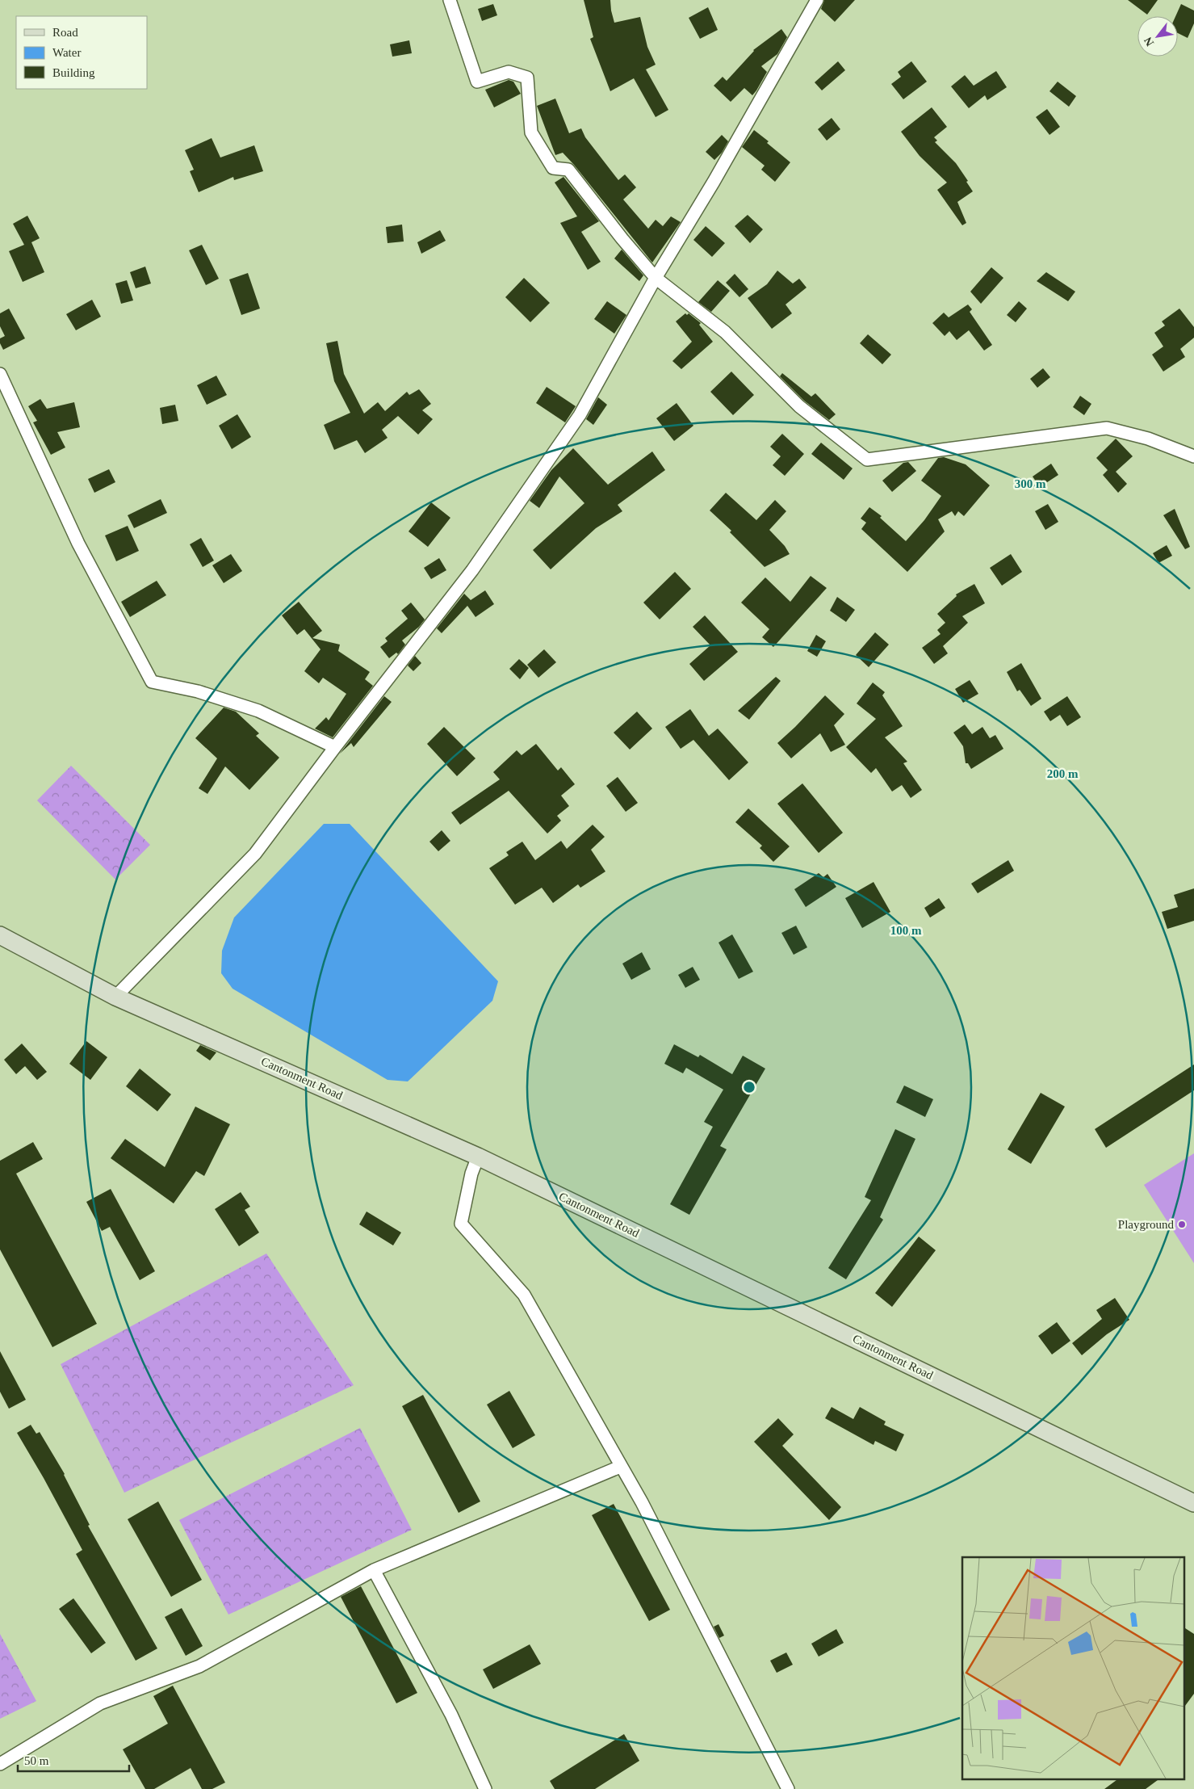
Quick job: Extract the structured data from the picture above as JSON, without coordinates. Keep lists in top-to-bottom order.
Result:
{
  "streets": {
    "street": ["Cantonment Road"]
  },
  "places": ["Playground"],
  "legend": ["Road", "Water", "Building"],
  "scale_bar": "50 m",
  "north": "bottom left",
  "rings": ["300 m", "200 m", "100 m"]
}
